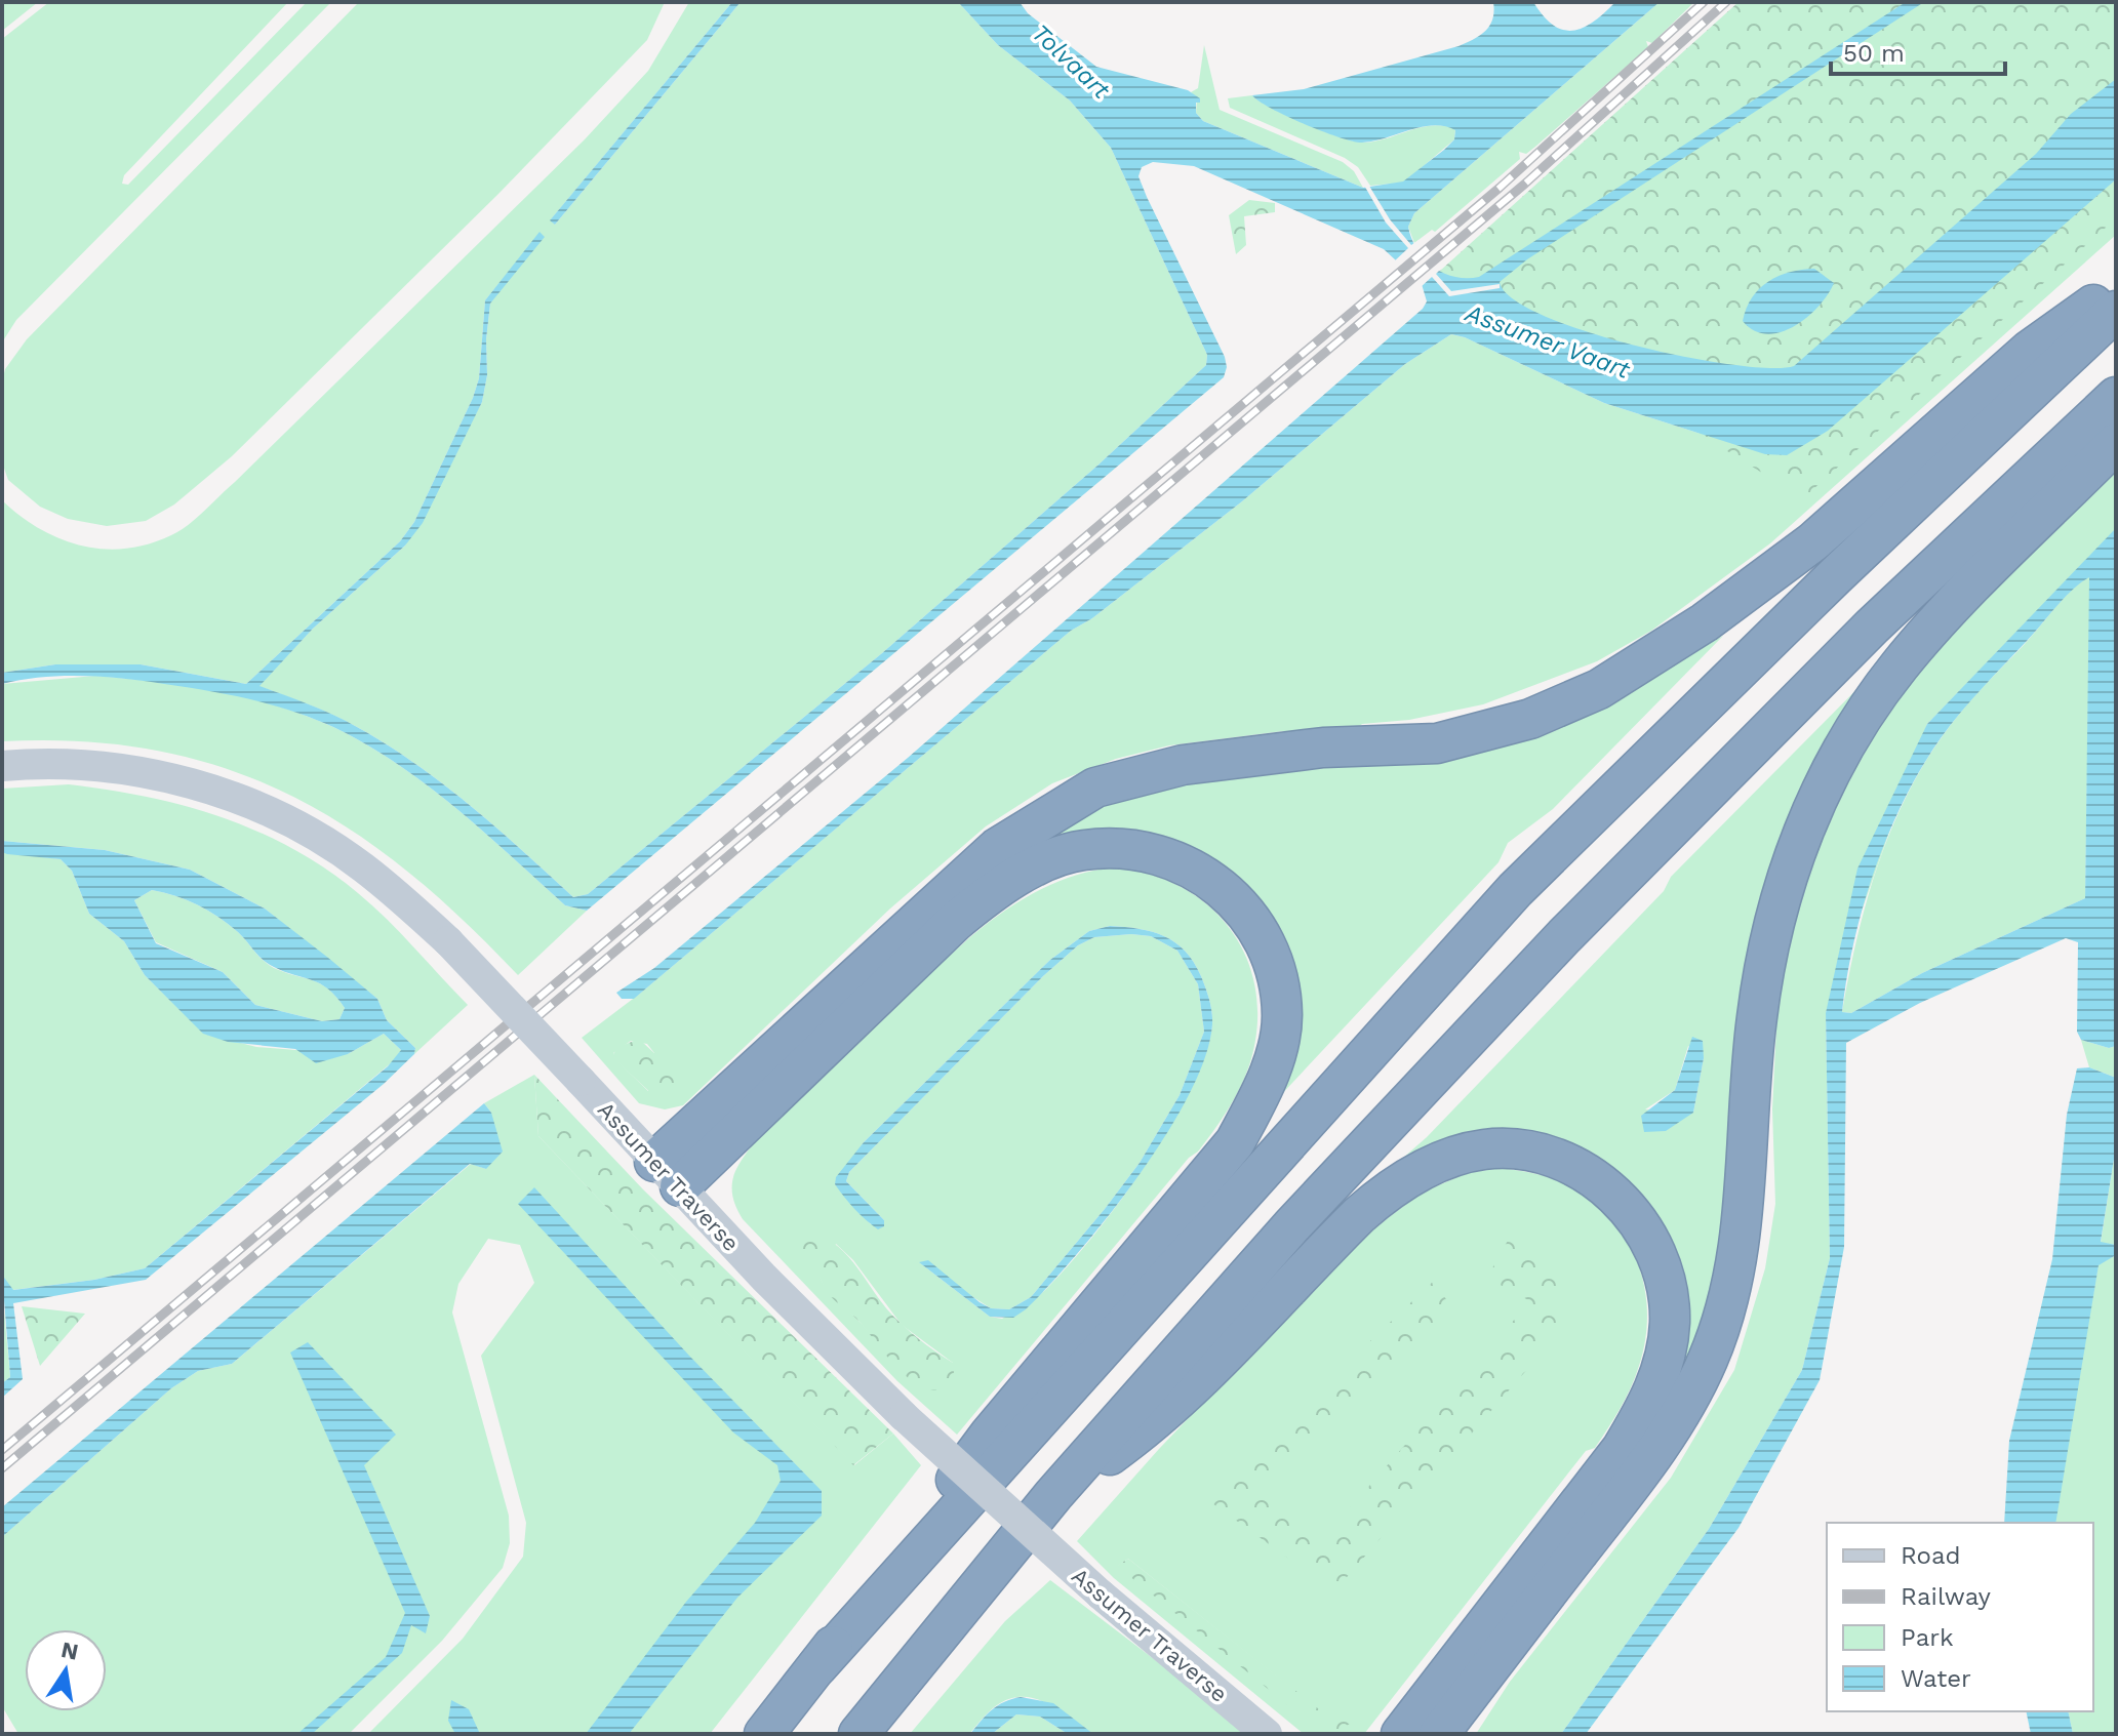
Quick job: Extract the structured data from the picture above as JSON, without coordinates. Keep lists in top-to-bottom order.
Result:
{
  "streets": {
    "main road": ["Assumer Traverse"]
  },
  "water": ["Tolvaart", "Assumer Vaart"],
  "legend": [
    "Road",
    "Railway",
    "Park",
    "Water"
  ],
  "scale_bar": "50 m",
  "north": "top"
}
